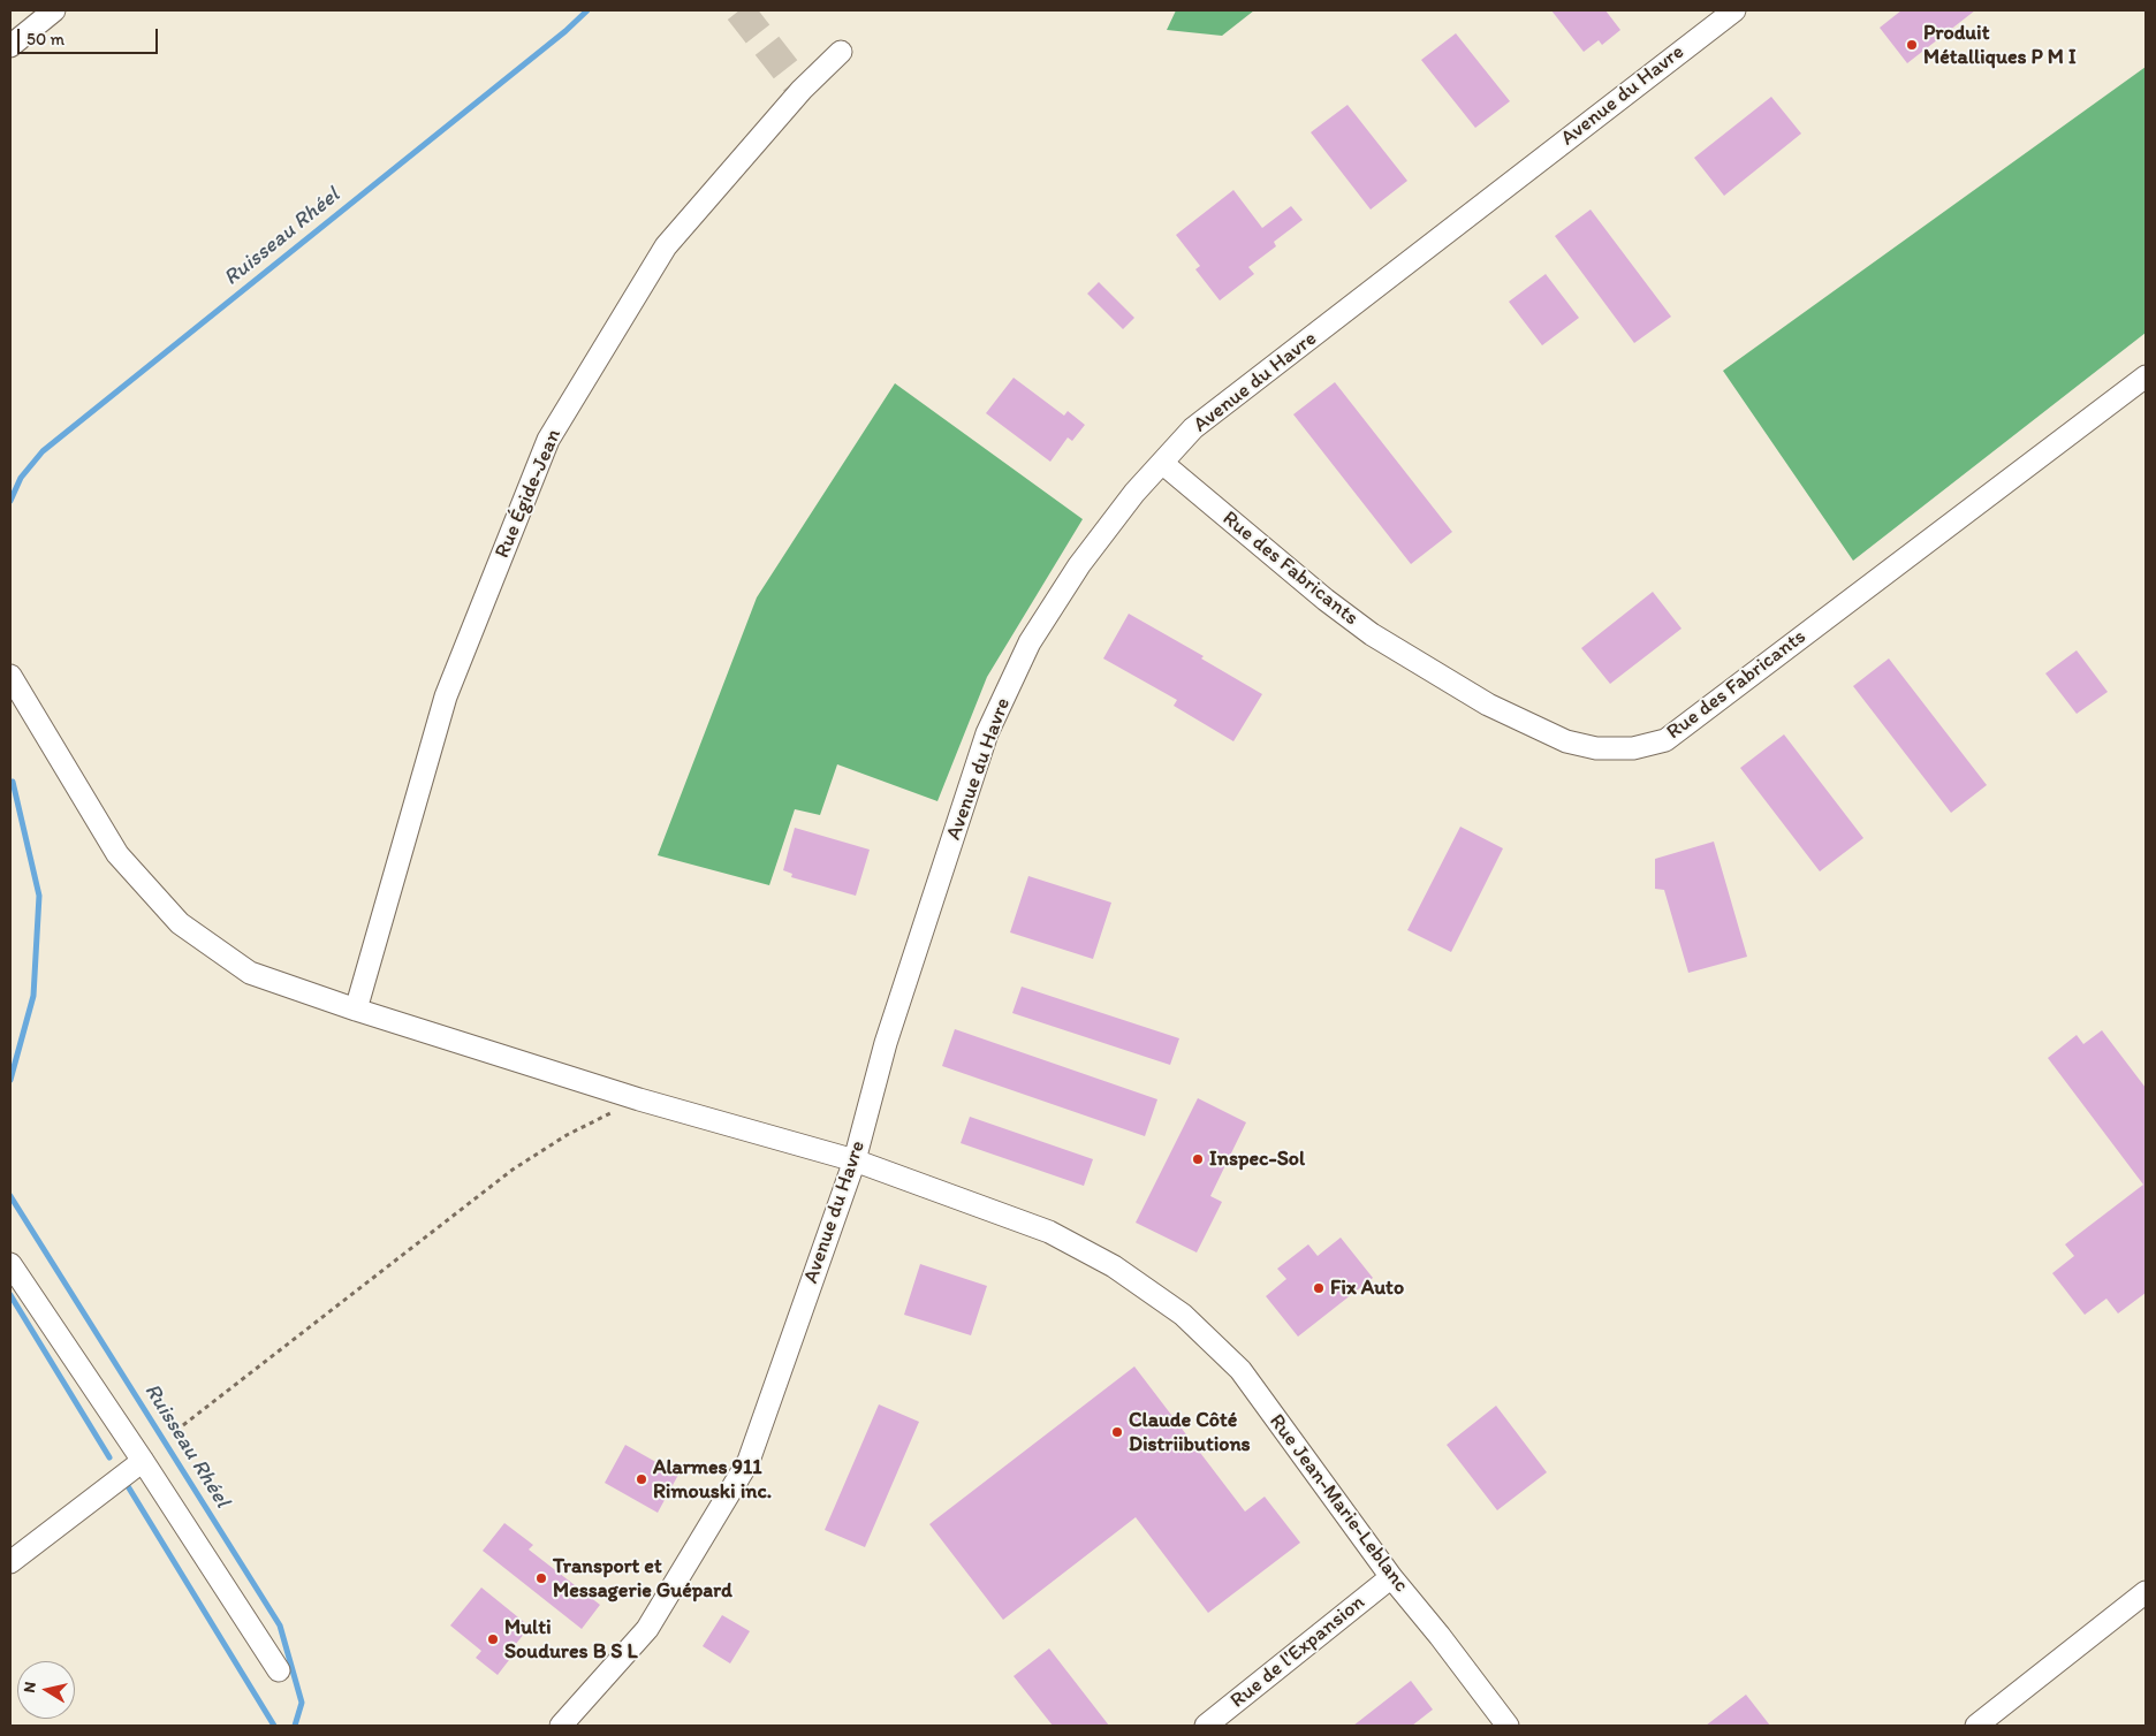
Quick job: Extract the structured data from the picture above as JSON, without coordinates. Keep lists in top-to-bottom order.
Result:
{
  "streets": {
    "street": [
      "Avenue du Havre",
      "Rue Égide-Jean",
      "Rue des Fabricants",
      "Rue Jean-Marie-Leblanc",
      "Rue de l'Expansion"
    ]
  },
  "crossings": [
    ["Avenue du Havre", "Rue des Fabricants"],
    ["Avenue du Havre", "Rue Jean-Marie-Leblanc"],
    ["Rue Égide-Jean", "Rue Jean-Marie-Leblanc"],
    ["Rue Jean-Marie-Leblanc", "Rue de l'Expansion"]
  ],
  "water": ["Ruisseau Rhéel"],
  "places": [
    "Produit Métalliques P M I",
    "Inspec-Sol",
    "Fix Auto",
    "Claude Côté Distriibutions",
    "Alarmes 911 Rimouski inc.",
    "Transport et Messagerie Guépard",
    "Multi Soudures B S L"
  ],
  "scale_bar": "50 m",
  "north": "left"
}
